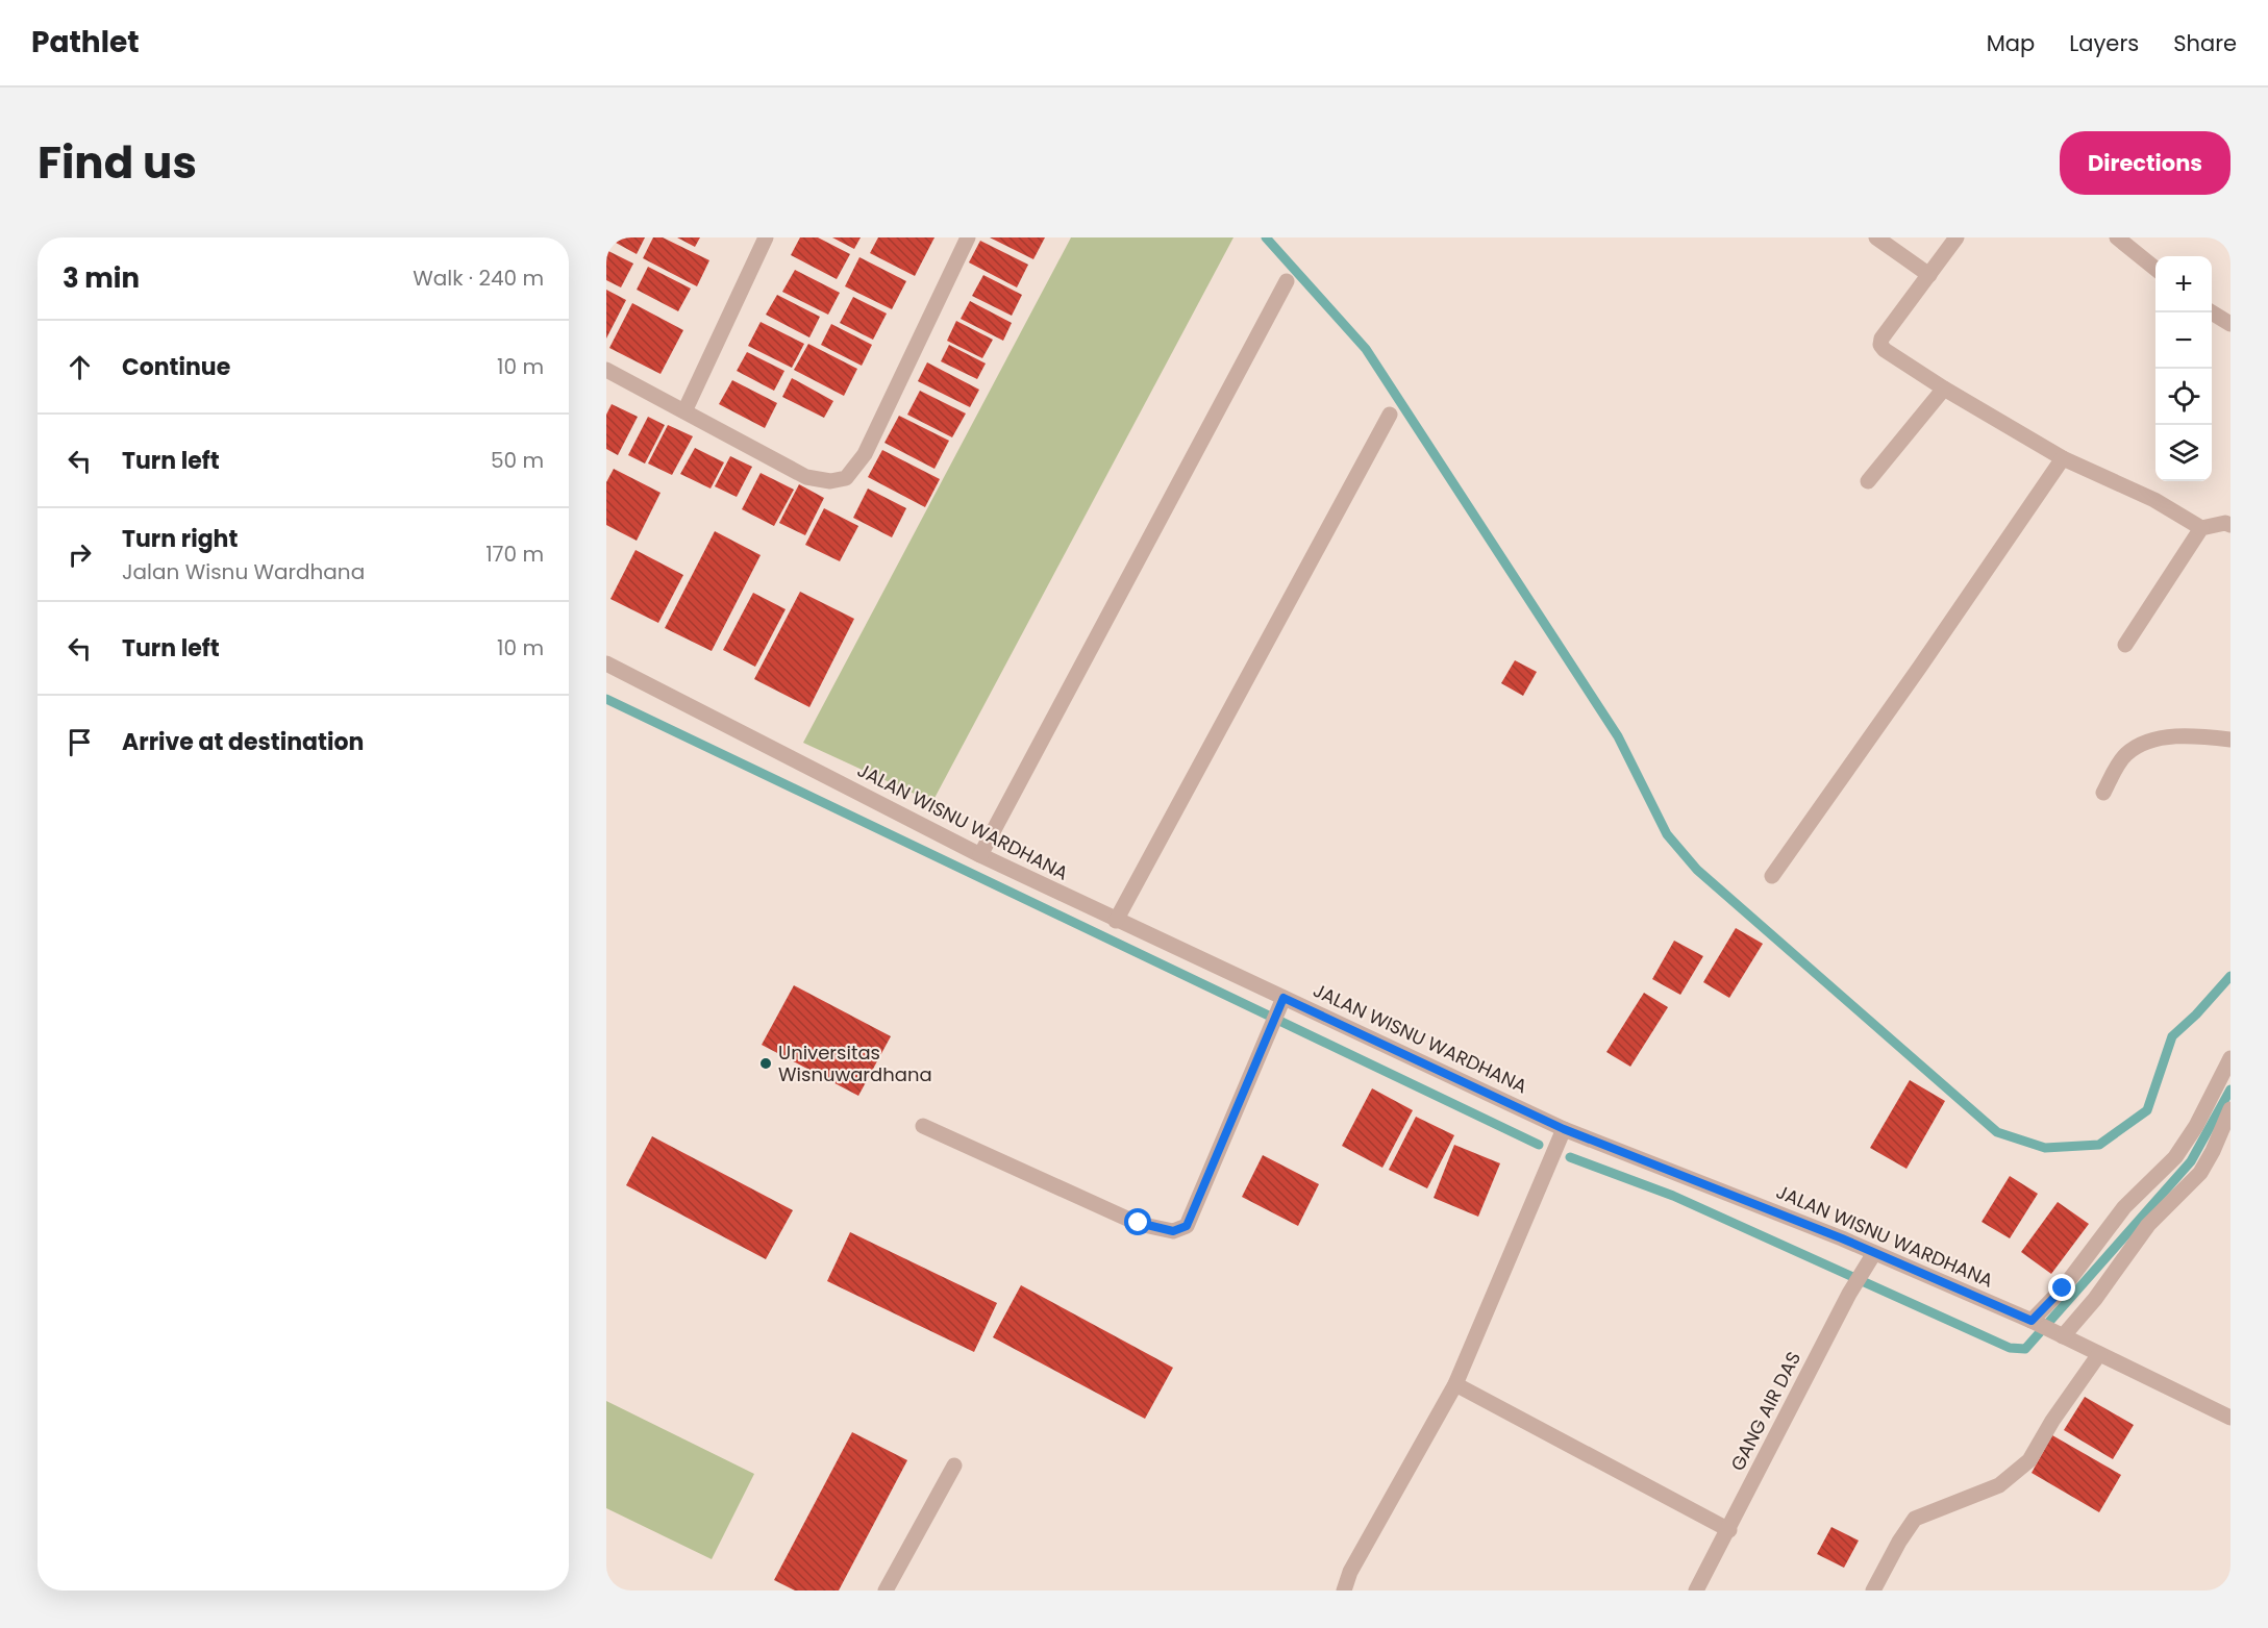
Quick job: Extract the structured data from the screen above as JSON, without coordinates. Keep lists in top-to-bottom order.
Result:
{
  "streets": {
    "street": ["JALAN WISNU WARDHANA", "GANG AIR DAS"]
  },
  "crossings": [
    ["JALAN WISNU WARDHANA", "GANG AIR DAS"]
  ],
  "places": ["Universitas Wisnuwardhana"],
  "page": {
    "header": "Pathlet",
    "nav": ["Map", "Layers", "Share"],
    "title": "Find us",
    "buttons": "Directions",
    "heading": ["3 min", "Walk · 240 m"],
    "map_buttons": ["+", "−"],
    "list": [
      ["Continue", "10 m"],
      ["Turn left", "50 m"],
      ["Turn right", "Jalan Wisnu Wardhana", "170 m"],
      ["Turn left", "10 m"],
      "Arrive at destination"
    ]
  }
}
